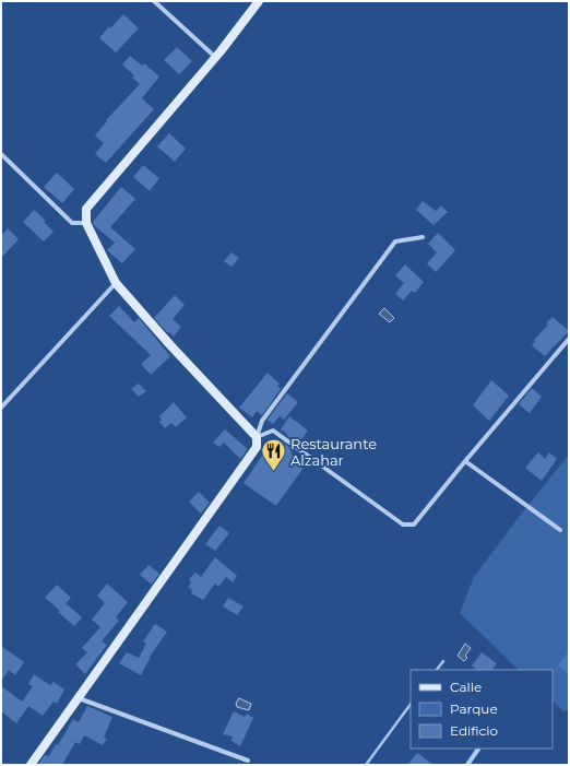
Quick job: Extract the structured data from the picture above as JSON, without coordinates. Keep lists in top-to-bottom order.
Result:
{
  "places": {
    "restaurant": ["Restaurante Alzahar"]
  },
  "legend": ["Calle", "Parque", "Edificio"]
}
